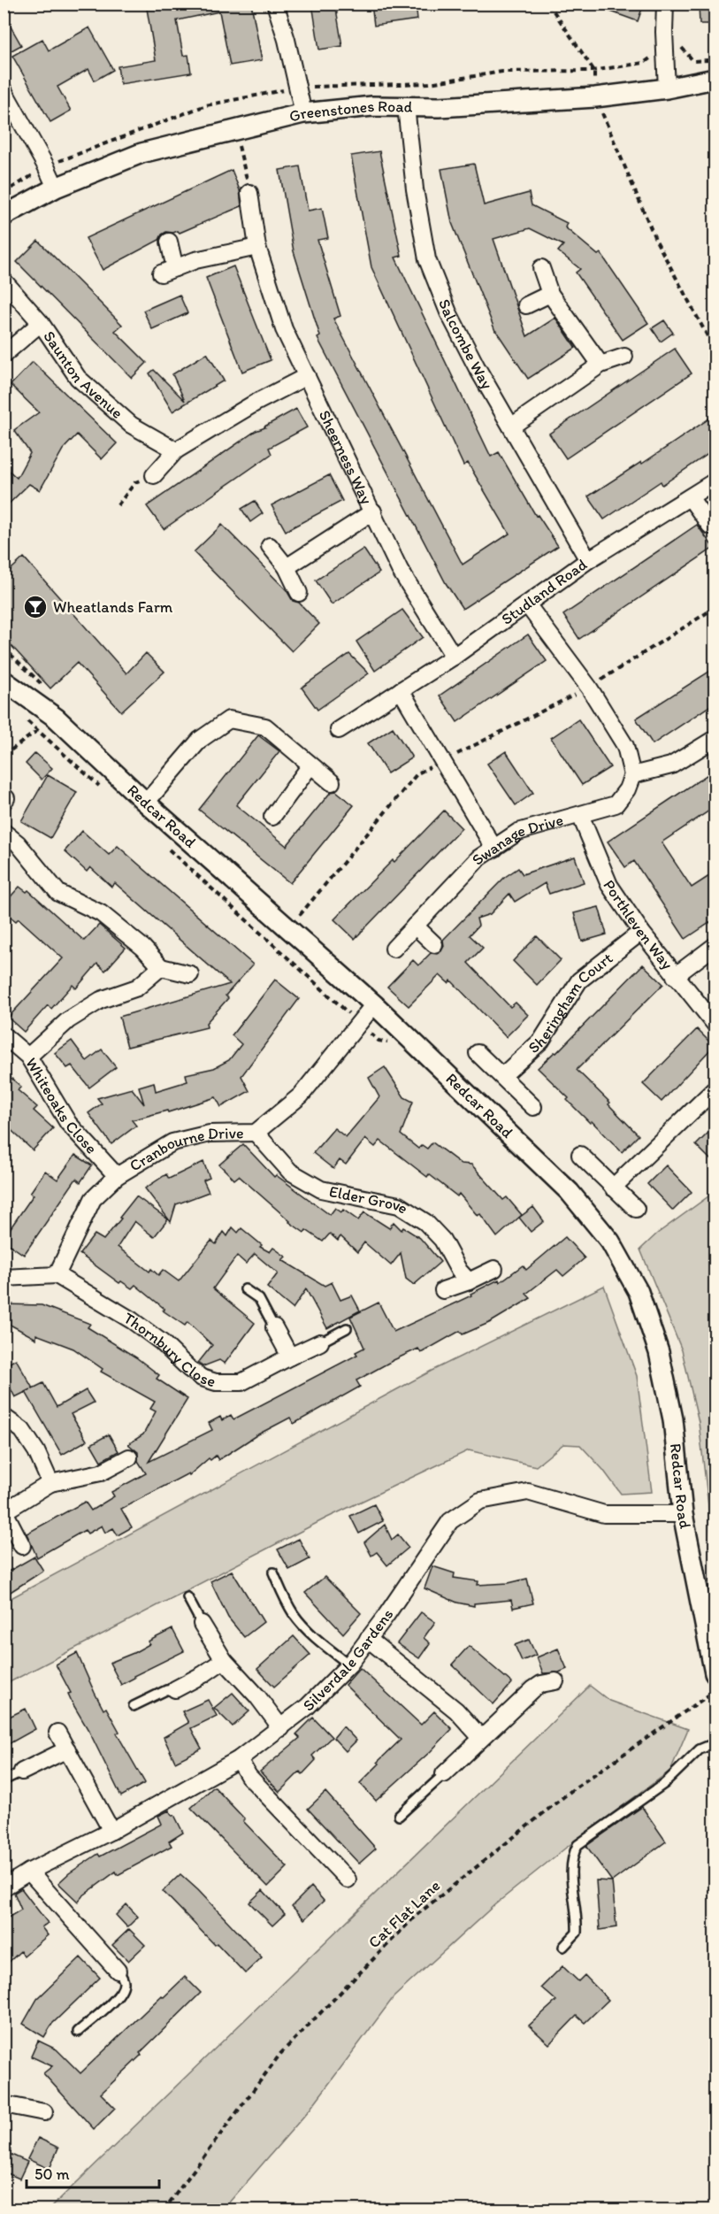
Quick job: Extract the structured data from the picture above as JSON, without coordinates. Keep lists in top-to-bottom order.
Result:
{
  "streets": {
    "street": [
      "Greenstones Road",
      "Salcombe Way",
      "Saunton Avenue",
      "Sheerness Way",
      "Studland Road",
      "Redcar Road",
      "Swanage Drive",
      "Porthleven Way",
      "Sheringham Court",
      "Whiteoaks Close",
      "Cranbourne Drive",
      "Elder Grove",
      "Thornbury Close",
      "Silverdale Gardens"
    ],
    "path": ["Cat Flat Lane"]
  },
  "crossings": [
    ["Greenstones Road", "Salcombe Way"],
    ["Salcombe Way", "Studland Road"],
    ["Sheerness Way", "Studland Road"],
    ["Redcar Road", "Cranbourne Drive"],
    ["Redcar Road", "Silverdale Gardens"],
    ["Swanage Drive", "Porthleven Way"],
    ["Porthleven Way", "Sheringham Court"],
    ["Whiteoaks Close", "Cranbourne Drive"],
    ["Cranbourne Drive", "Elder Grove"],
    ["Cranbourne Drive", "Thornbury Close"]
  ],
  "places": {
    "bar": ["Wheatlands Farm"]
  },
  "scale_bar": "50 m"
}
